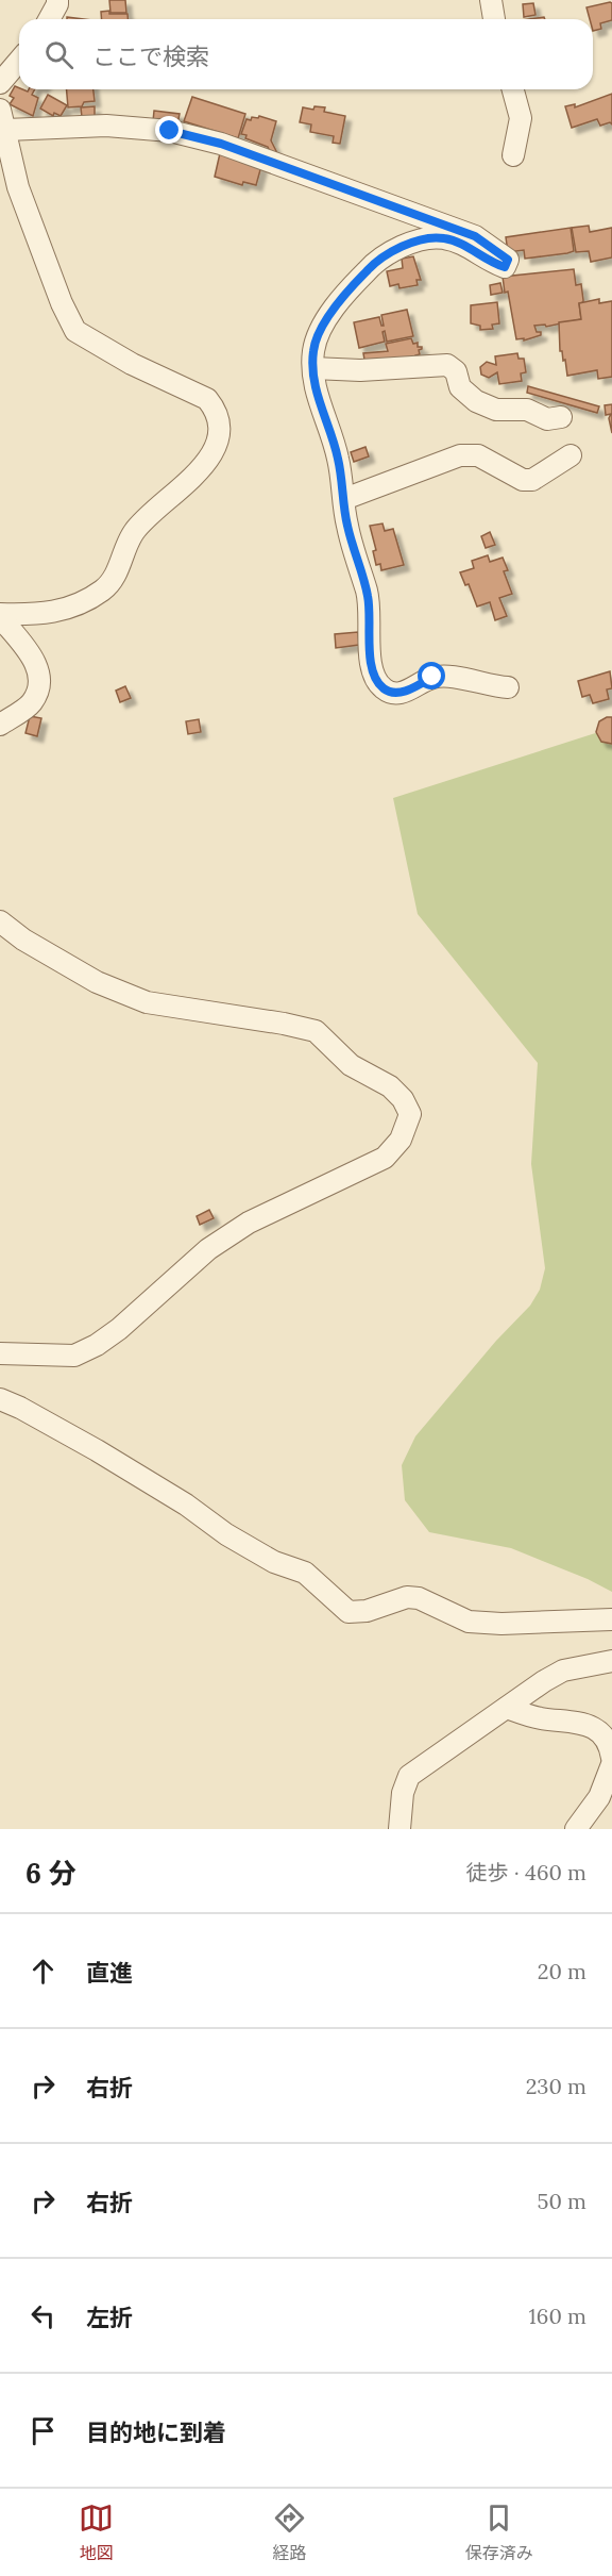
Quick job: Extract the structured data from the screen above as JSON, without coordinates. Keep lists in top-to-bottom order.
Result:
{
  "page": {
    "search": "ここで検索",
    "heading": ["6 分", "徒歩 · 460 m"],
    "list": [
      ["直進", "20 m"],
      ["右折", "230 m"],
      ["右折", "50 m"],
      ["左折", "160 m"],
      "目的地に到着"
    ],
    "nav": ["地図", "経路", "保存済み"]
  }
}
